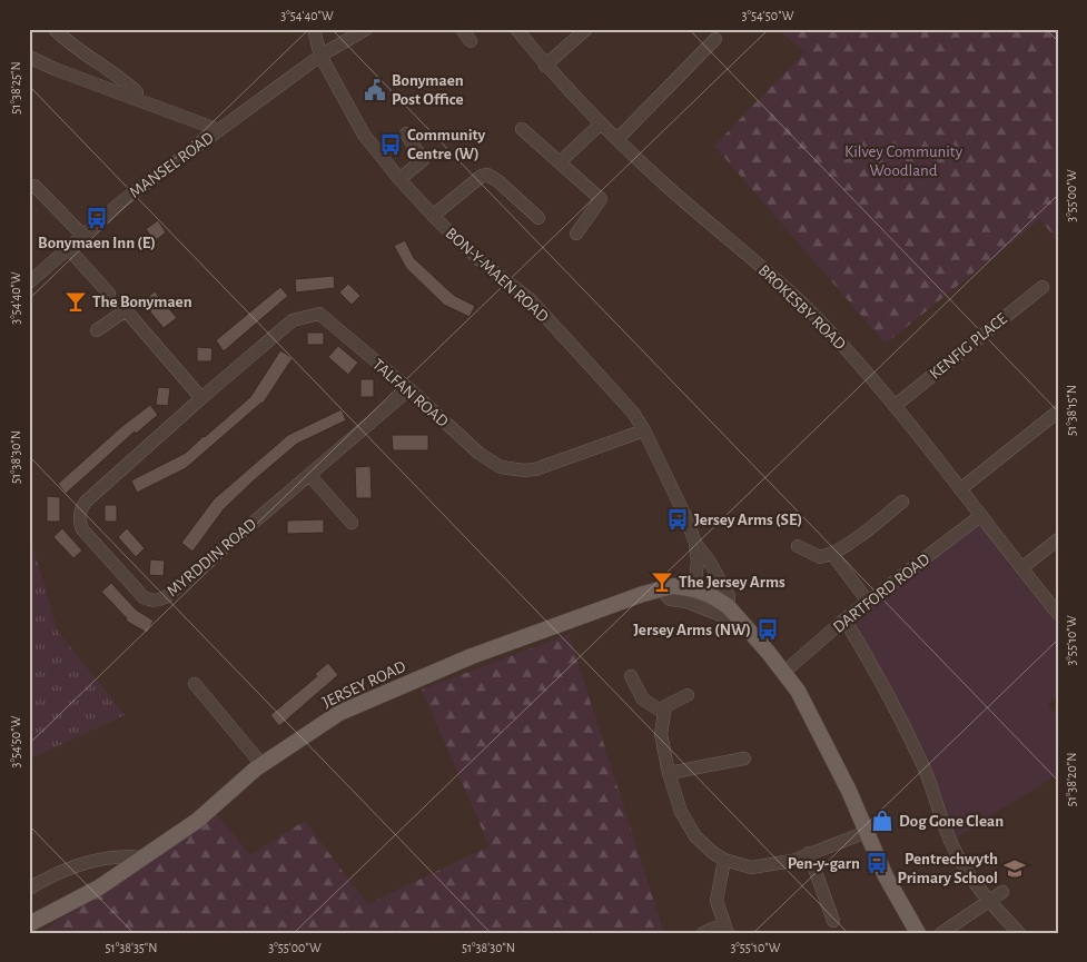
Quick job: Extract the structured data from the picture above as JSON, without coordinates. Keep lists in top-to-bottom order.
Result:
{
  "streets": {
    "main road": ["JERSEY ROAD"],
    "street": [
      "MANSEL ROAD",
      "BON-Y-MAEN ROAD",
      "BROKESBY ROAD",
      "KENFIG PLACE",
      "TALFAN ROAD",
      "MYRDDIN ROAD",
      "DARTFORD ROAD"
    ]
  },
  "crossings": [
    ["MANSEL ROAD", "BON-Y-MAEN ROAD"],
    ["BON-Y-MAEN ROAD", "TALFAN ROAD"],
    ["BON-Y-MAEN ROAD", "JERSEY ROAD"],
    ["BROKESBY ROAD", "KENFIG PLACE"],
    ["BROKESBY ROAD", "DARTFORD ROAD"],
    ["TALFAN ROAD", "MYRDDIN ROAD"]
  ],
  "parks": ["Kilvey Community Woodland"],
  "places": {
    "public building": ["Bonymaen Post Office"],
    "bus stop": [
      "Community Centre (W)",
      "Bonymaen Inn (E)",
      "Jersey Arms (SE)",
      "Jersey Arms (NW)",
      "Pen-y-garn"
    ],
    "bar": ["The Bonymaen", "The Jersey Arms"],
    "shop": ["Dog Gone Clean"],
    "school or university": ["Pentrechwyth Primary School"]
  },
  "coordinates": [
    "3°54'40\"W",
    "3°54'50\"W",
    "51°38'25\"N",
    "3°55'00\"W",
    "51°38'15\"N",
    "51°38'30\"N",
    "3°55'10\"W",
    "51°38'20\"N",
    "51°38'35\"N"
  ]
}
